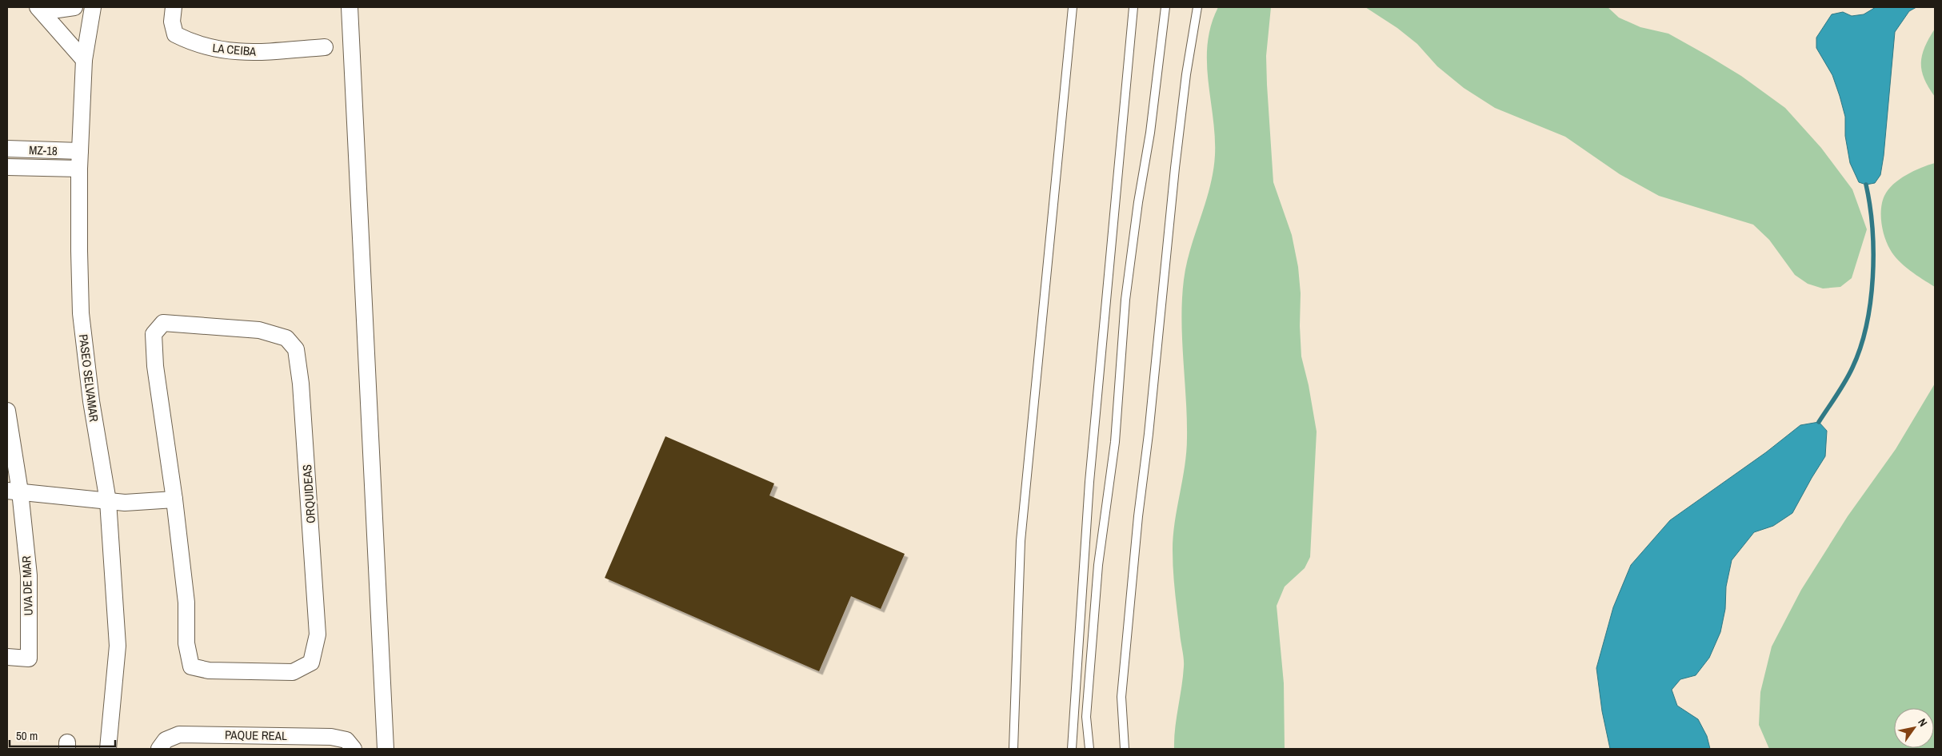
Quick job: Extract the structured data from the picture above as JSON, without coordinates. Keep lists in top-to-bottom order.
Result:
{
  "streets": {
    "street": [
      "LA CEIBA",
      "MZ-18",
      "PASEO SELVAMAR",
      "ORQUIDEAS",
      "UVA DE MAR",
      "PAQUE REAL"
    ]
  },
  "crossings": [
    ["MZ-18", "PASEO SELVAMAR"]
  ],
  "scale_bar": "50 m",
  "north": "top right"
}
